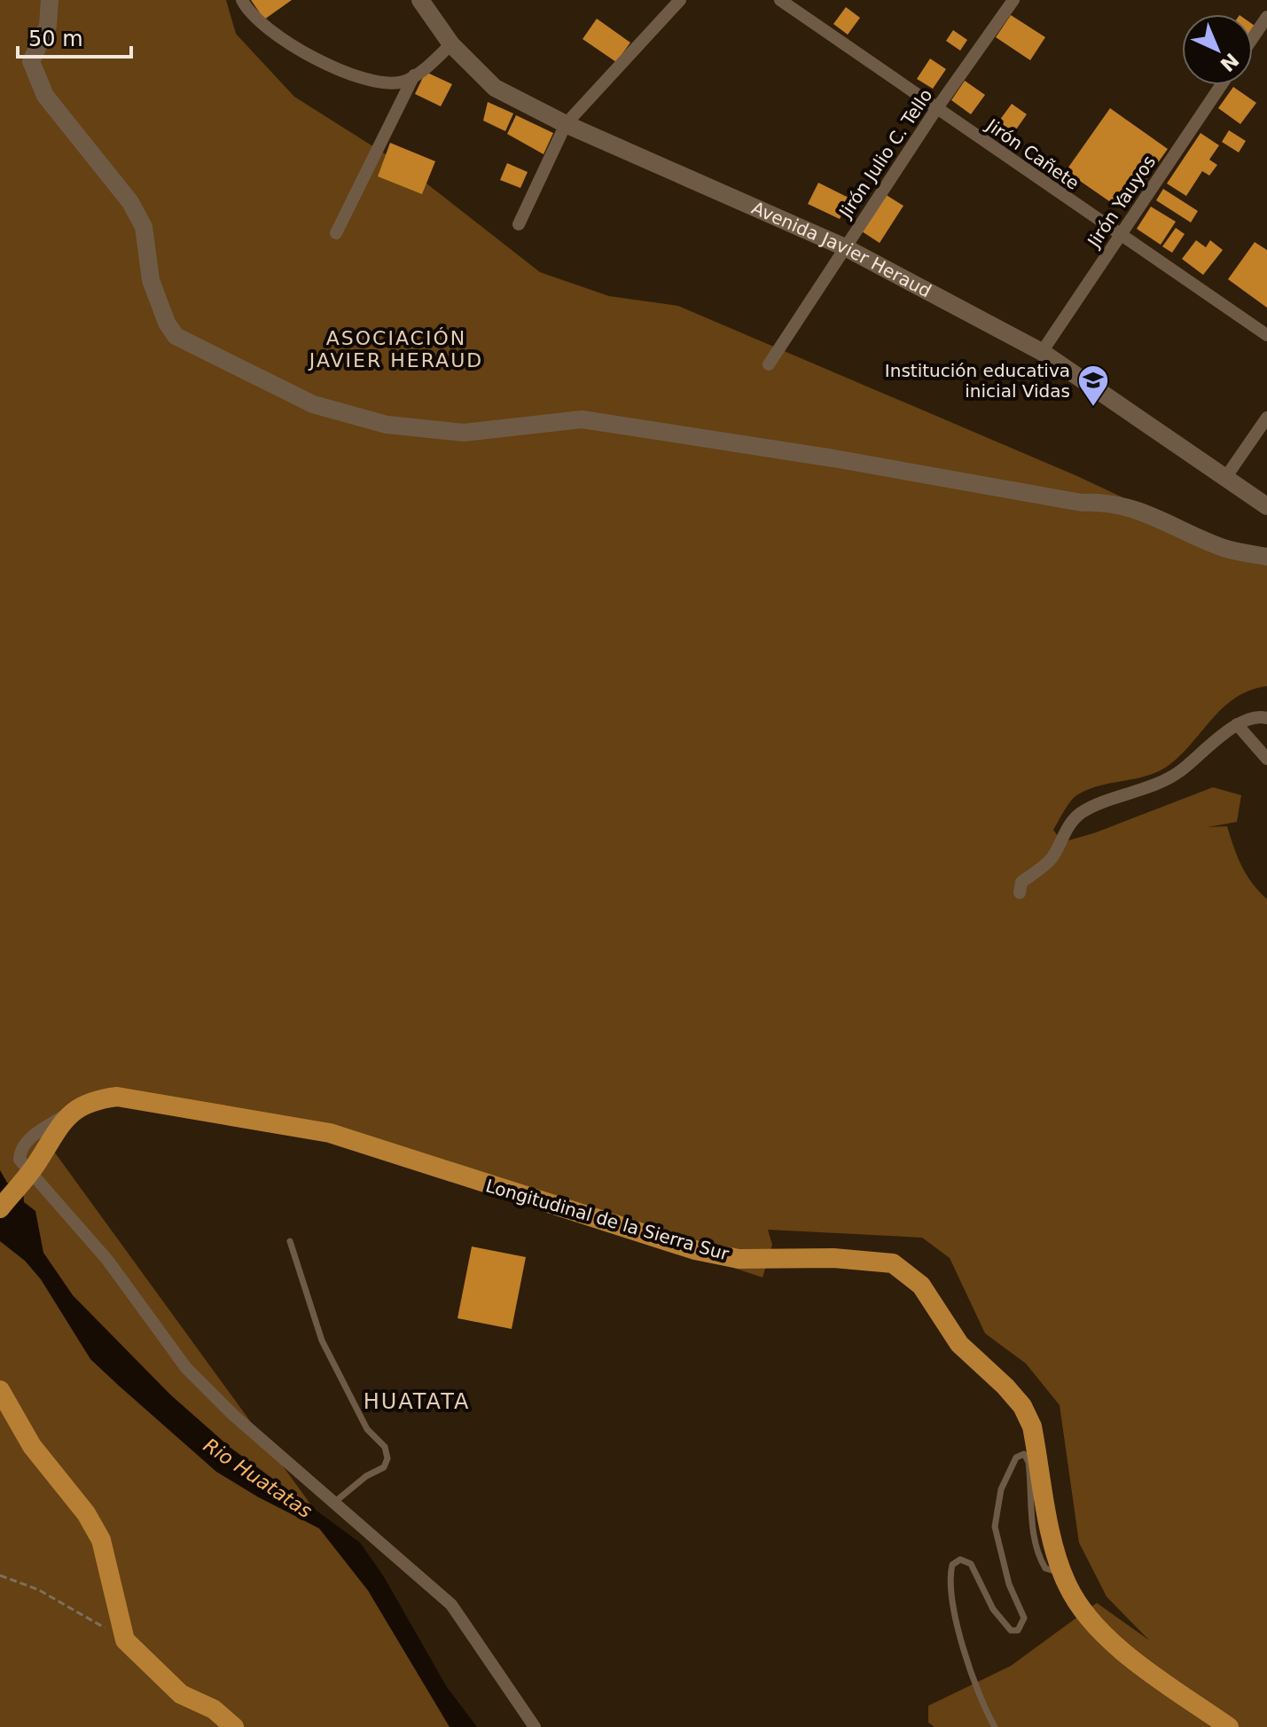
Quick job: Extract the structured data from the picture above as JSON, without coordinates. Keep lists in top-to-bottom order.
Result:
{
  "streets": {
    "main road": ["Avenida Javier Heraud", "Longitudinal de la Sierra Sur"],
    "street": ["Jirón Julio C. Tello", "Jirón Cañete", "Jirón Yauyos"]
  },
  "crossings": [
    ["Jirón Julio C. Tello", "Jirón Cañete"],
    ["Jirón Julio C. Tello", "Avenida Javier Heraud"],
    ["Jirón Cañete", "Jirón Yauyos"],
    ["Jirón Yauyos", "Avenida Javier Heraud"]
  ],
  "districts": ["ASOCIACIÓN JAVIER HERAUD", "HUATATA"],
  "water": ["Rio Huatatas"],
  "places": {
    "school or university": ["Institución educativa inicial Vidas"]
  },
  "scale_bar": "50 m",
  "north": "bottom right"
}
